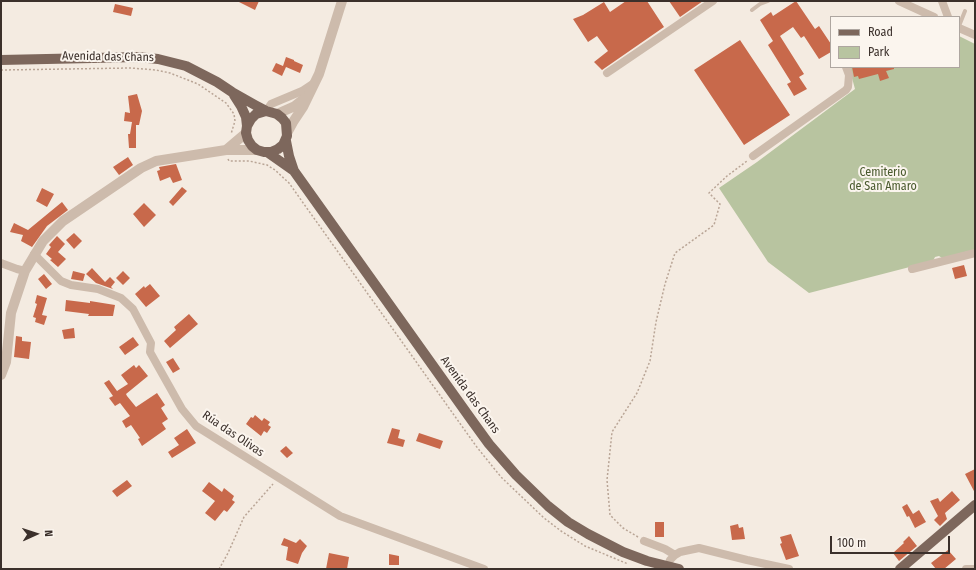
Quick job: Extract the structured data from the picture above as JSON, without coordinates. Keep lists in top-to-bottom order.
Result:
{
  "streets": {
    "main road": ["Avenida das Chans"],
    "street": ["Rúa das Olivas"]
  },
  "parks": ["Cemiterio de San Amaro"],
  "legend": ["Road", "Park"],
  "scale_bar": "100 m",
  "north": "right"
}
